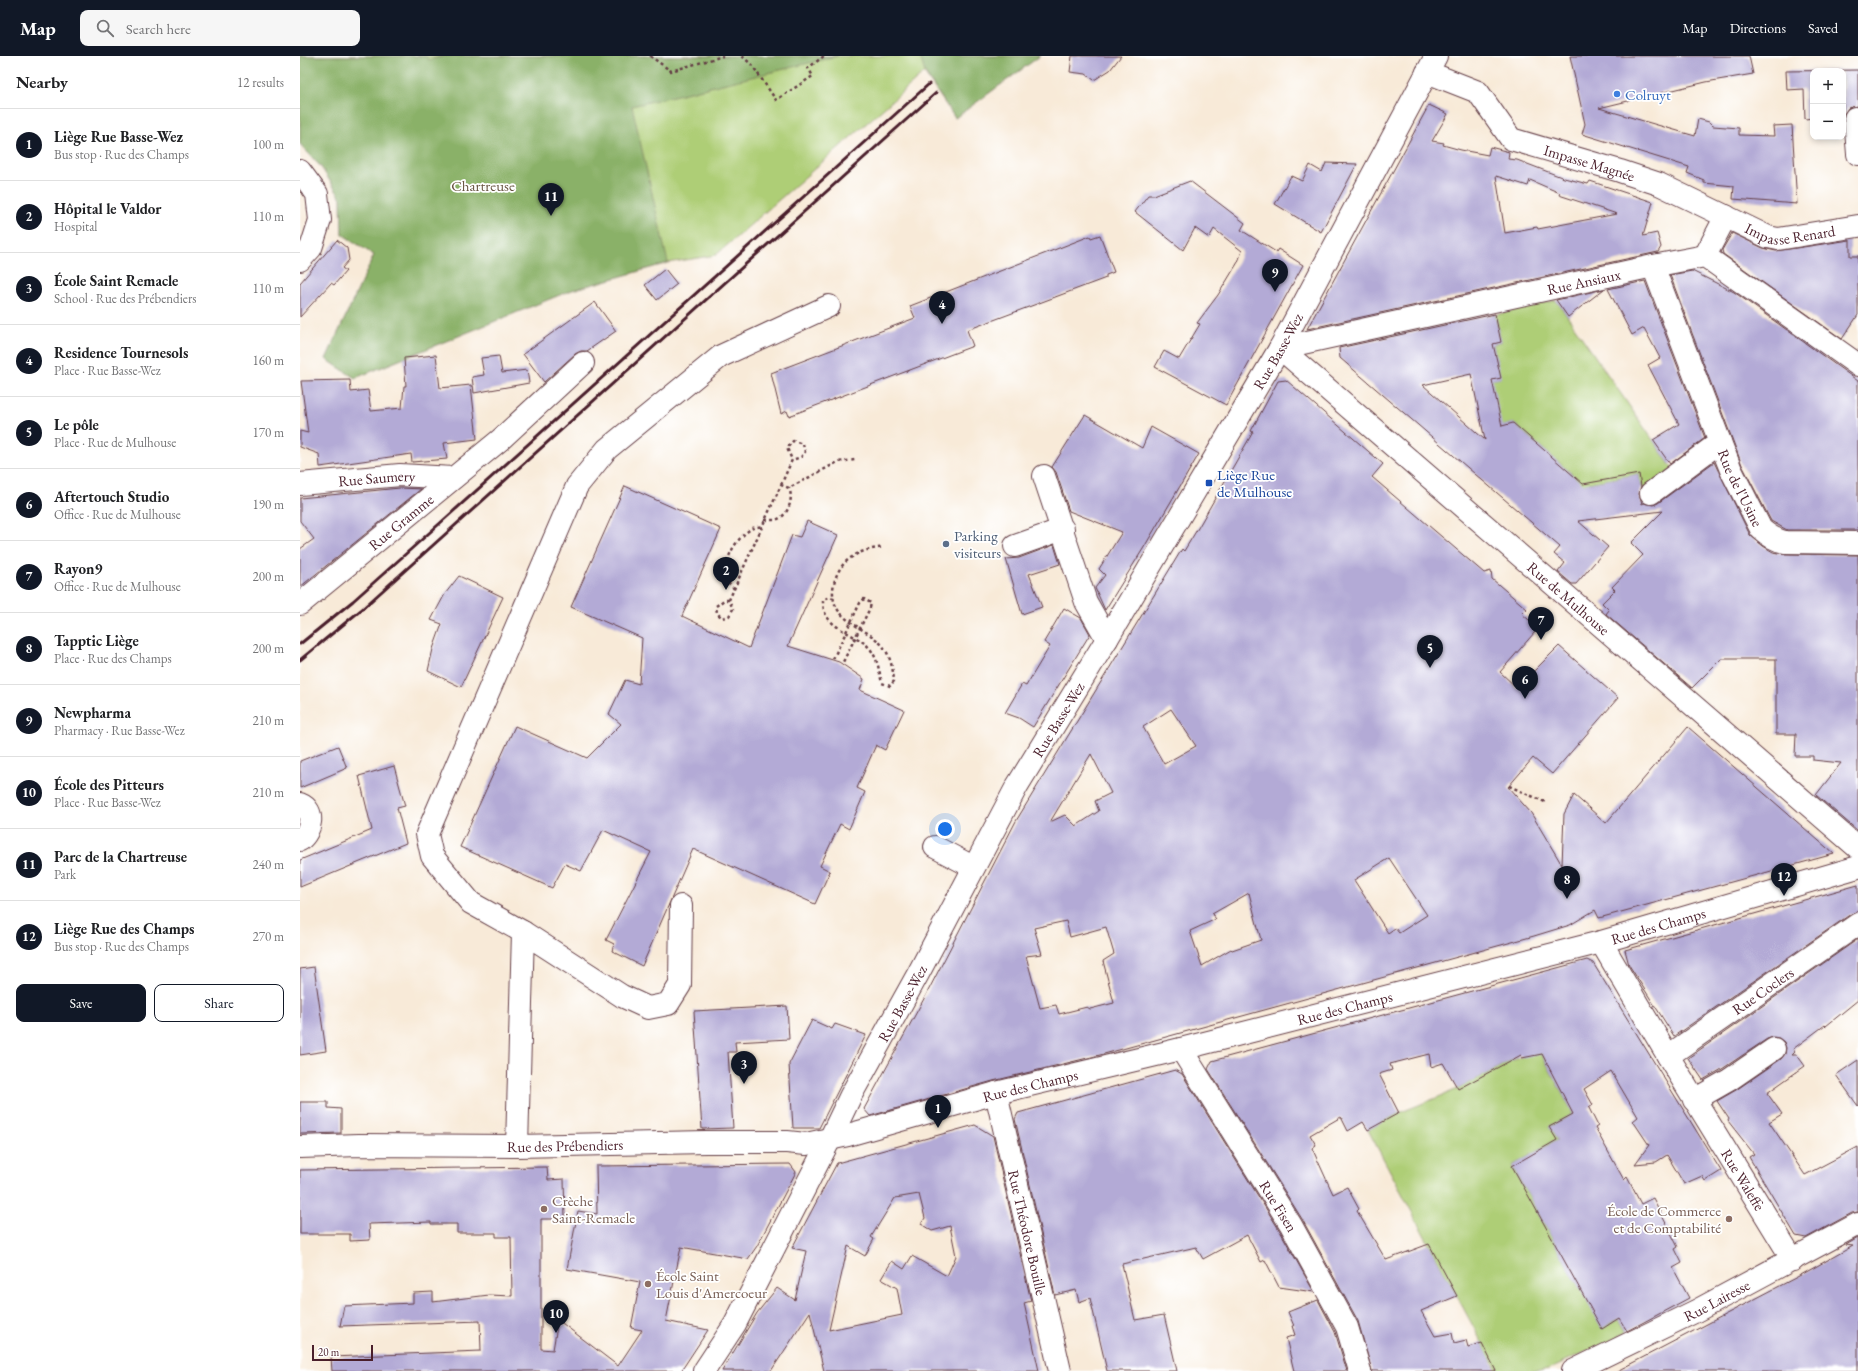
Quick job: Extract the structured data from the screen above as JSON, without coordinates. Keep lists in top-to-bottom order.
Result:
{
  "streets": {
    "street": [
      "Impasse Magnée",
      "Impasse Renard",
      "Rue Ansiaux",
      "Rue Basse-Wez",
      "Rue Saumery",
      "Rue de l'Usine",
      "Rue Gramme",
      "Rue de Mulhouse",
      "Rue des Champs",
      "Rue Coclers",
      "Rue des Prébendiers",
      "Rue Waleffe",
      "Rue Fisen",
      "Rue Théodore Bouille",
      "Rue Lairesse"
    ]
  },
  "crossings": [
    ["Impasse Magnée", "Impasse Renard"],
    ["Impasse Magnée", "Rue Basse-Wez"],
    ["Rue Ansiaux", "Rue Basse-Wez"],
    ["Rue Ansiaux", "Rue de l'Usine"],
    ["Rue Ansiaux", "Rue de Mulhouse"],
    ["Rue Basse-Wez", "Rue de Mulhouse"],
    ["Rue Basse-Wez", "Rue des Champs"],
    ["Rue Basse-Wez", "Rue des Prébendiers"],
    ["Rue Saumery", "Rue Gramme"],
    ["Rue des Champs", "Rue des Prébendiers"],
    ["Rue des Champs", "Rue Waleffe"],
    ["Rue des Champs", "Rue Fisen"],
    ["Rue des Champs", "Rue Théodore Bouille"],
    ["Rue Coclers", "Rue Waleffe"],
    ["Rue Waleffe", "Rue Lairesse"]
  ],
  "parks": ["Chartreuse"],
  "places": {
    "other": [
      "Colruyt",
      "Parking visiteurs",
      "Crèche Saint-Remacle",
      "École de Commerce et de Comptabilité",
      "École Saint Louis d'Amercoeur"
    ],
    "transit": ["Liège Rue de Mulhouse"]
  },
  "scale_bar": "20 m",
  "page": {
    "header": "Map",
    "search": "Search here",
    "nav": ["Map", "Directions", "Saved"],
    "heading": ["Nearby", "12 results"],
    "map_buttons": ["+", "−"],
    "list": [
      {
        "mark": "1",
        "name": "Liège Rue Basse-Wez",
        "note": "Bus stop · Rue des Champs",
        "value": "100 m"
      },
      {
        "mark": "2",
        "name": "Hôpital le Valdor",
        "note": "Hospital",
        "value": "110 m"
      },
      {
        "mark": "3",
        "name": "École Saint Remacle",
        "note": "School · Rue des Prébendiers",
        "value": "110 m"
      },
      {
        "mark": "4",
        "name": "Residence Tournesols",
        "note": "Place · Rue Basse-Wez",
        "value": "160 m"
      },
      {
        "mark": "5",
        "name": "Le pôle",
        "note": "Place · Rue de Mulhouse",
        "value": "170 m"
      },
      {
        "mark": "6",
        "name": "Aftertouch Studio",
        "note": "Office · Rue de Mulhouse",
        "value": "190 m"
      },
      {
        "mark": "7",
        "name": "Rayon9",
        "note": "Office · Rue de Mulhouse",
        "value": "200 m"
      },
      {
        "mark": "8",
        "name": "Tapptic Liège",
        "note": "Place · Rue des Champs",
        "value": "200 m"
      },
      {
        "mark": "9",
        "name": "Newpharma",
        "note": "Pharmacy · Rue Basse-Wez",
        "value": "210 m"
      },
      {
        "mark": "10",
        "name": "École des Pitteurs",
        "note": "Place · Rue Basse-Wez",
        "value": "210 m"
      },
      {
        "mark": "11",
        "name": "Parc de la Chartreuse",
        "note": "Park",
        "value": "240 m"
      },
      {
        "mark": "12",
        "name": "Liège Rue des Champs",
        "note": "Bus stop · Rue des Champs",
        "value": "270 m"
      }
    ],
    "pins": [
      "11",
      "9",
      "4",
      "2",
      "7",
      "5",
      "6",
      "12",
      "8",
      "3",
      "1",
      "10"
    ],
    "buttons": ["Save", "Share"],
    "scale": "20 m"
  }
}
